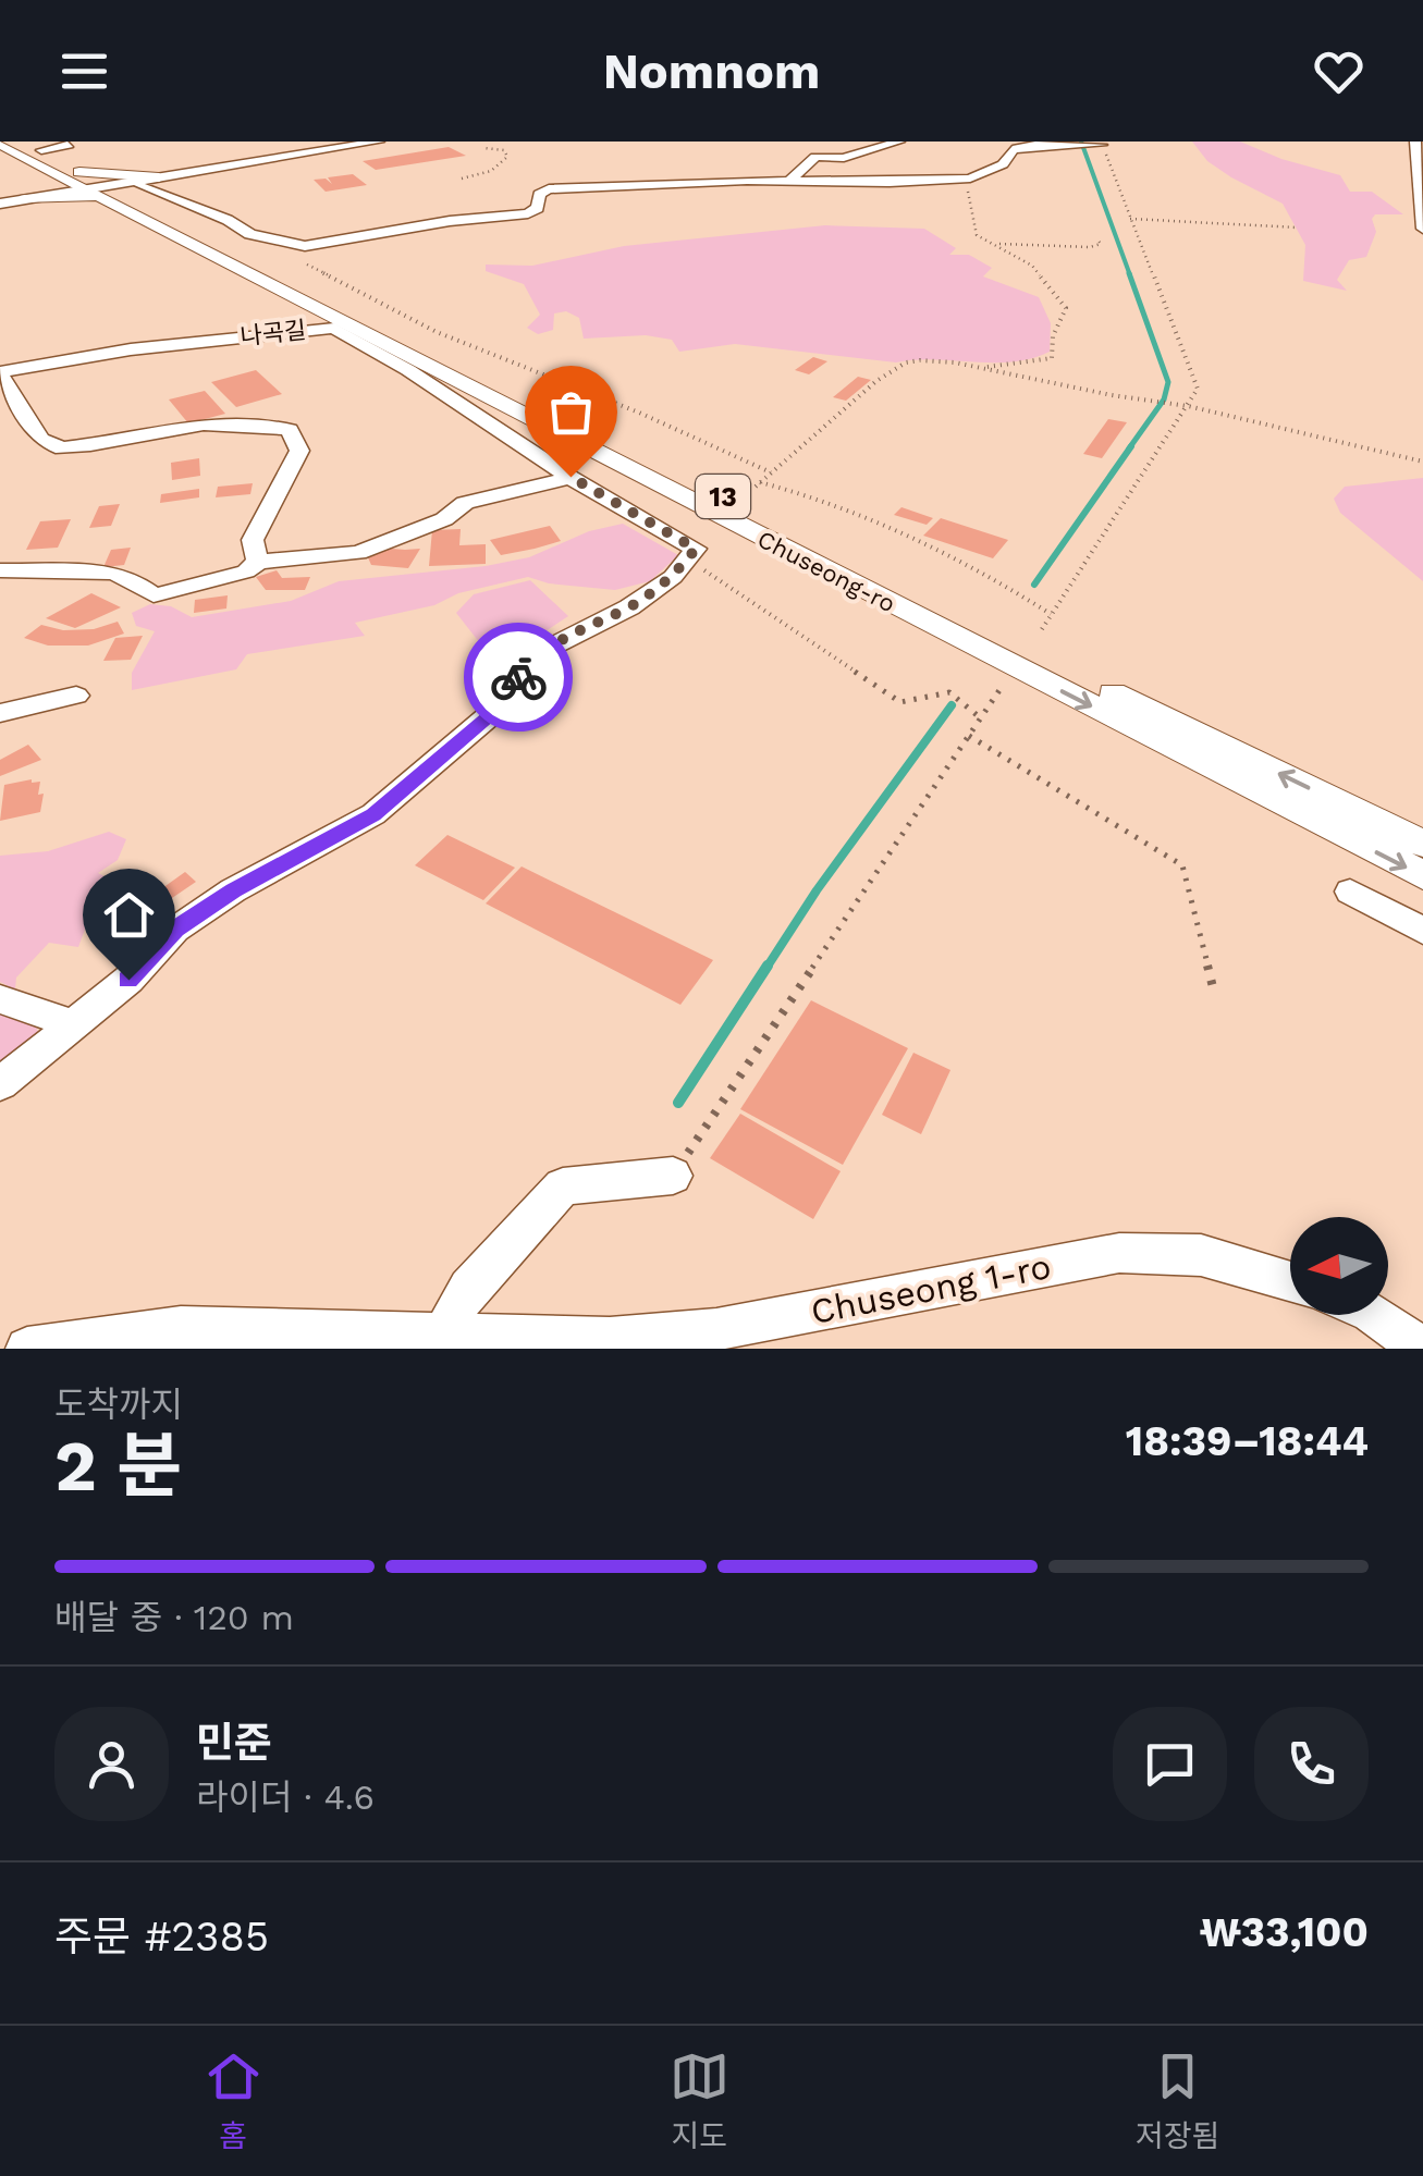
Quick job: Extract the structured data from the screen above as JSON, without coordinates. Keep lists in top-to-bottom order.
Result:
{
  "streets": {
    "main road": ["13", "Chuseong-ro"],
    "street": ["나곡길", "Chuseong 1-ro"]
  },
  "north": "left",
  "page": {
    "header": "Nomnom",
    "heading": ["2 분", "도착까지", "18:39–18:44"],
    "panel": [
      "민준",
      "라이더 · 4.6",
      "주문 #2385",
      "₩33,100"
    ],
    "bar": "배달 중 · 120 m",
    "tabs": ["홈", "지도", "저장됨"]
  }
}
